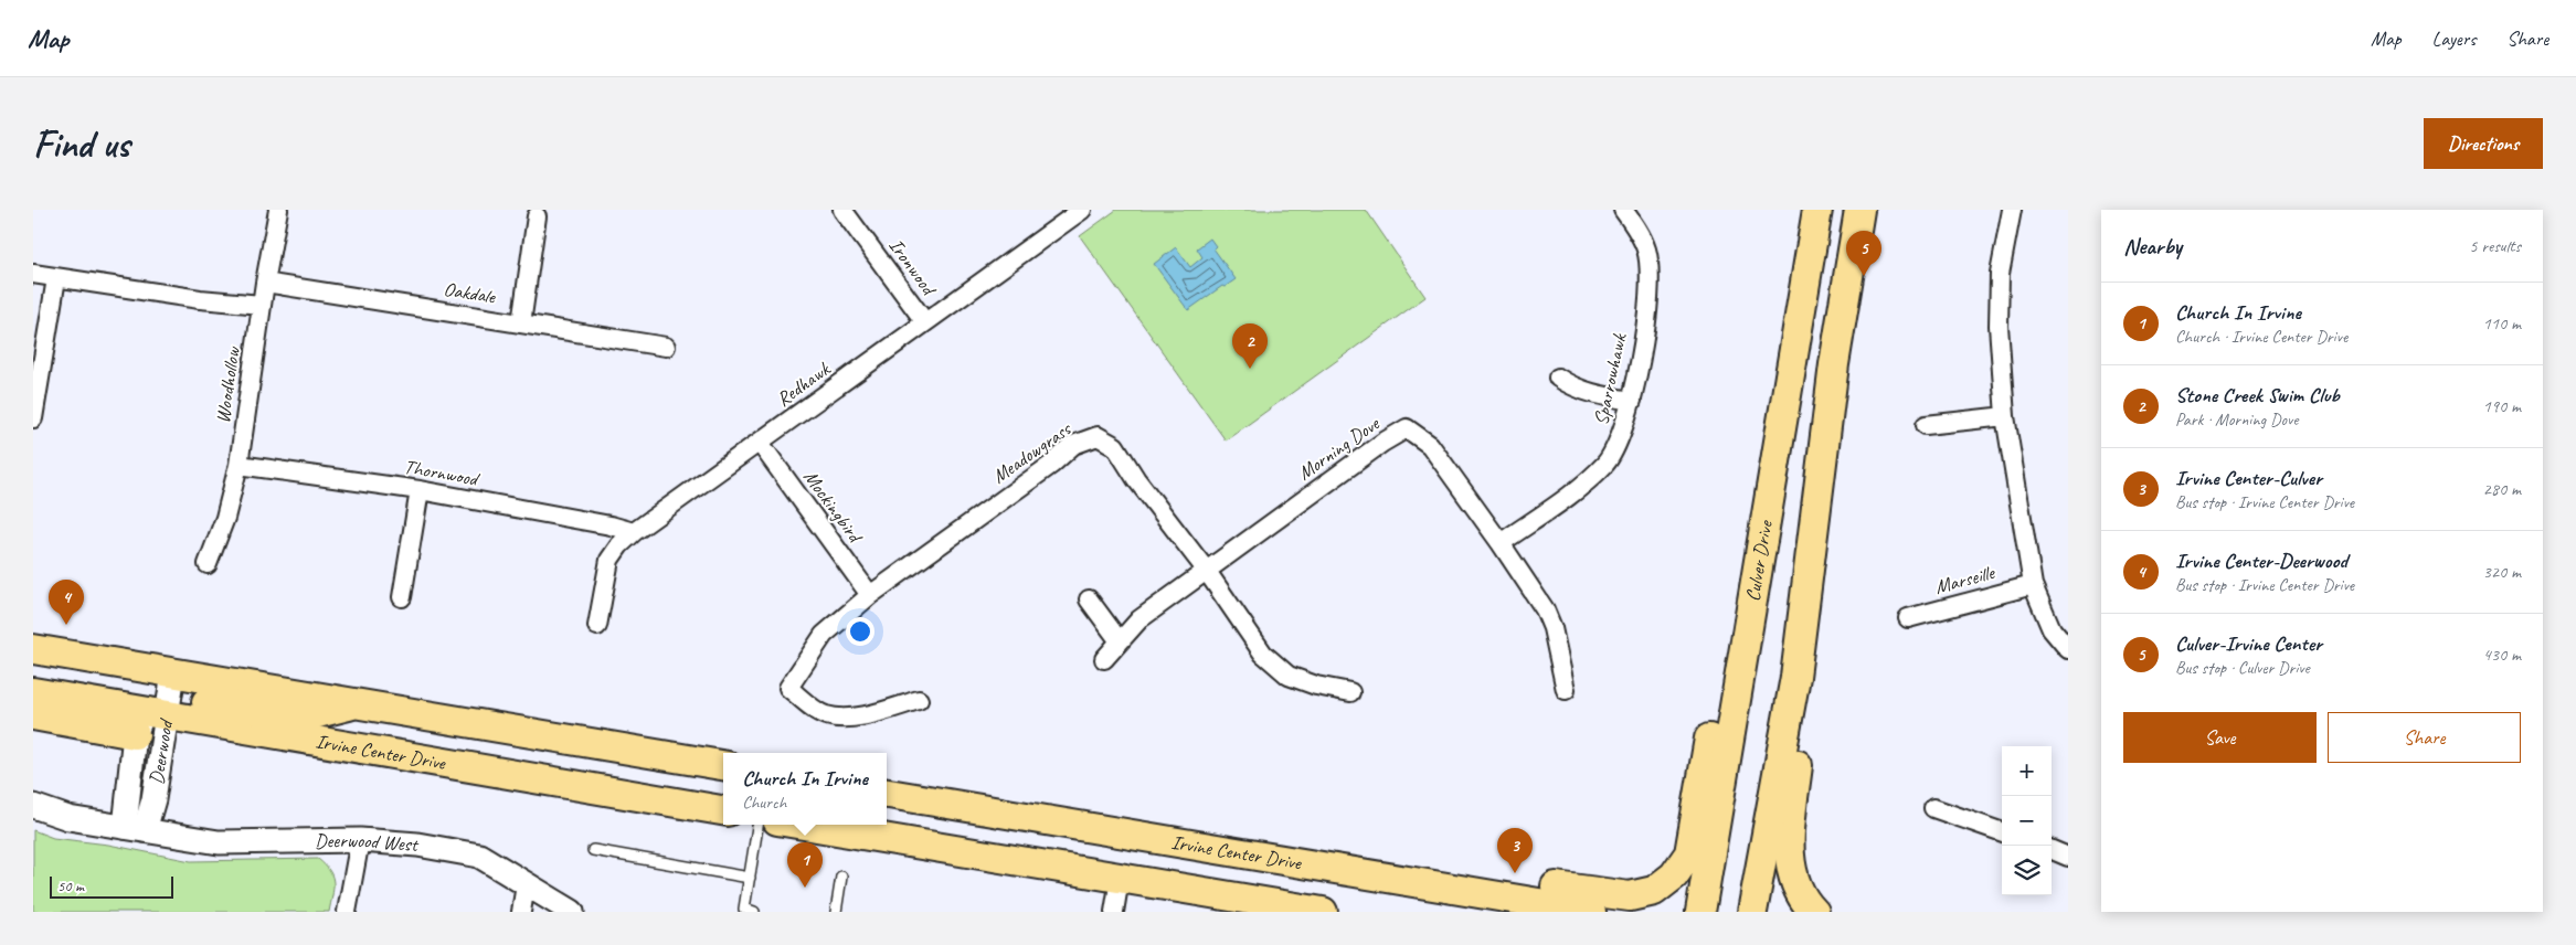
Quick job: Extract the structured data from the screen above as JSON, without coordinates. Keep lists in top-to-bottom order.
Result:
{
  "streets": {
    "main road": ["Culver Drive", "Irvine Center Drive"],
    "street": [
      "Ironwood",
      "Oakdale",
      "Sparrowhawk",
      "Redhawk",
      "Woodhollow",
      "Morning Dove",
      "Meadowgrass",
      "Thornwood",
      "Mockingbird",
      "Marseille",
      "Deerwood",
      "Deerwood West"
    ]
  },
  "crossings": [
    ["Ironwood", "Redhawk"],
    ["Oakdale", "Woodhollow"],
    ["Sparrowhawk", "Morning Dove"],
    ["Redhawk", "Thornwood"],
    ["Redhawk", "Mockingbird"],
    ["Woodhollow", "Thornwood"],
    ["Morning Dove", "Meadowgrass"],
    ["Meadowgrass", "Mockingbird"],
    ["Deerwood", "Irvine Center Drive"],
    ["Deerwood", "Deerwood West"]
  ],
  "scale_bar": "50 m",
  "page": {
    "header": "Map",
    "nav": ["Map", "Layers", "Share"],
    "buttons": [
      "Directions",
      ["Save", "Share"]
    ],
    "title": "Find us",
    "heading": ["Nearby", "5 results"],
    "pins": [
      "5",
      "2",
      "4",
      "3",
      "1"
    ],
    "list": [
      {
        "mark": "1",
        "name": "Church In Irvine",
        "note": "Church · Irvine Center Drive",
        "value": "110 m"
      },
      {
        "mark": "2",
        "name": "Stone Creek Swim Club",
        "note": "Park · Morning Dove",
        "value": "190 m"
      },
      {
        "mark": "3",
        "name": "Irvine Center-Culver",
        "note": "Bus stop · Irvine Center Drive",
        "value": "280 m"
      },
      {
        "mark": "4",
        "name": "Irvine Center-Deerwood",
        "note": "Bus stop · Irvine Center Drive",
        "value": "320 m"
      },
      {
        "mark": "5",
        "name": "Culver-Irvine Center",
        "note": "Bus stop · Culver Drive",
        "value": "430 m"
      }
    ],
    "map_buttons": ["+", "−"],
    "popup": ["Church In Irvine", "Church"],
    "scale": "50 m"
  }
}
